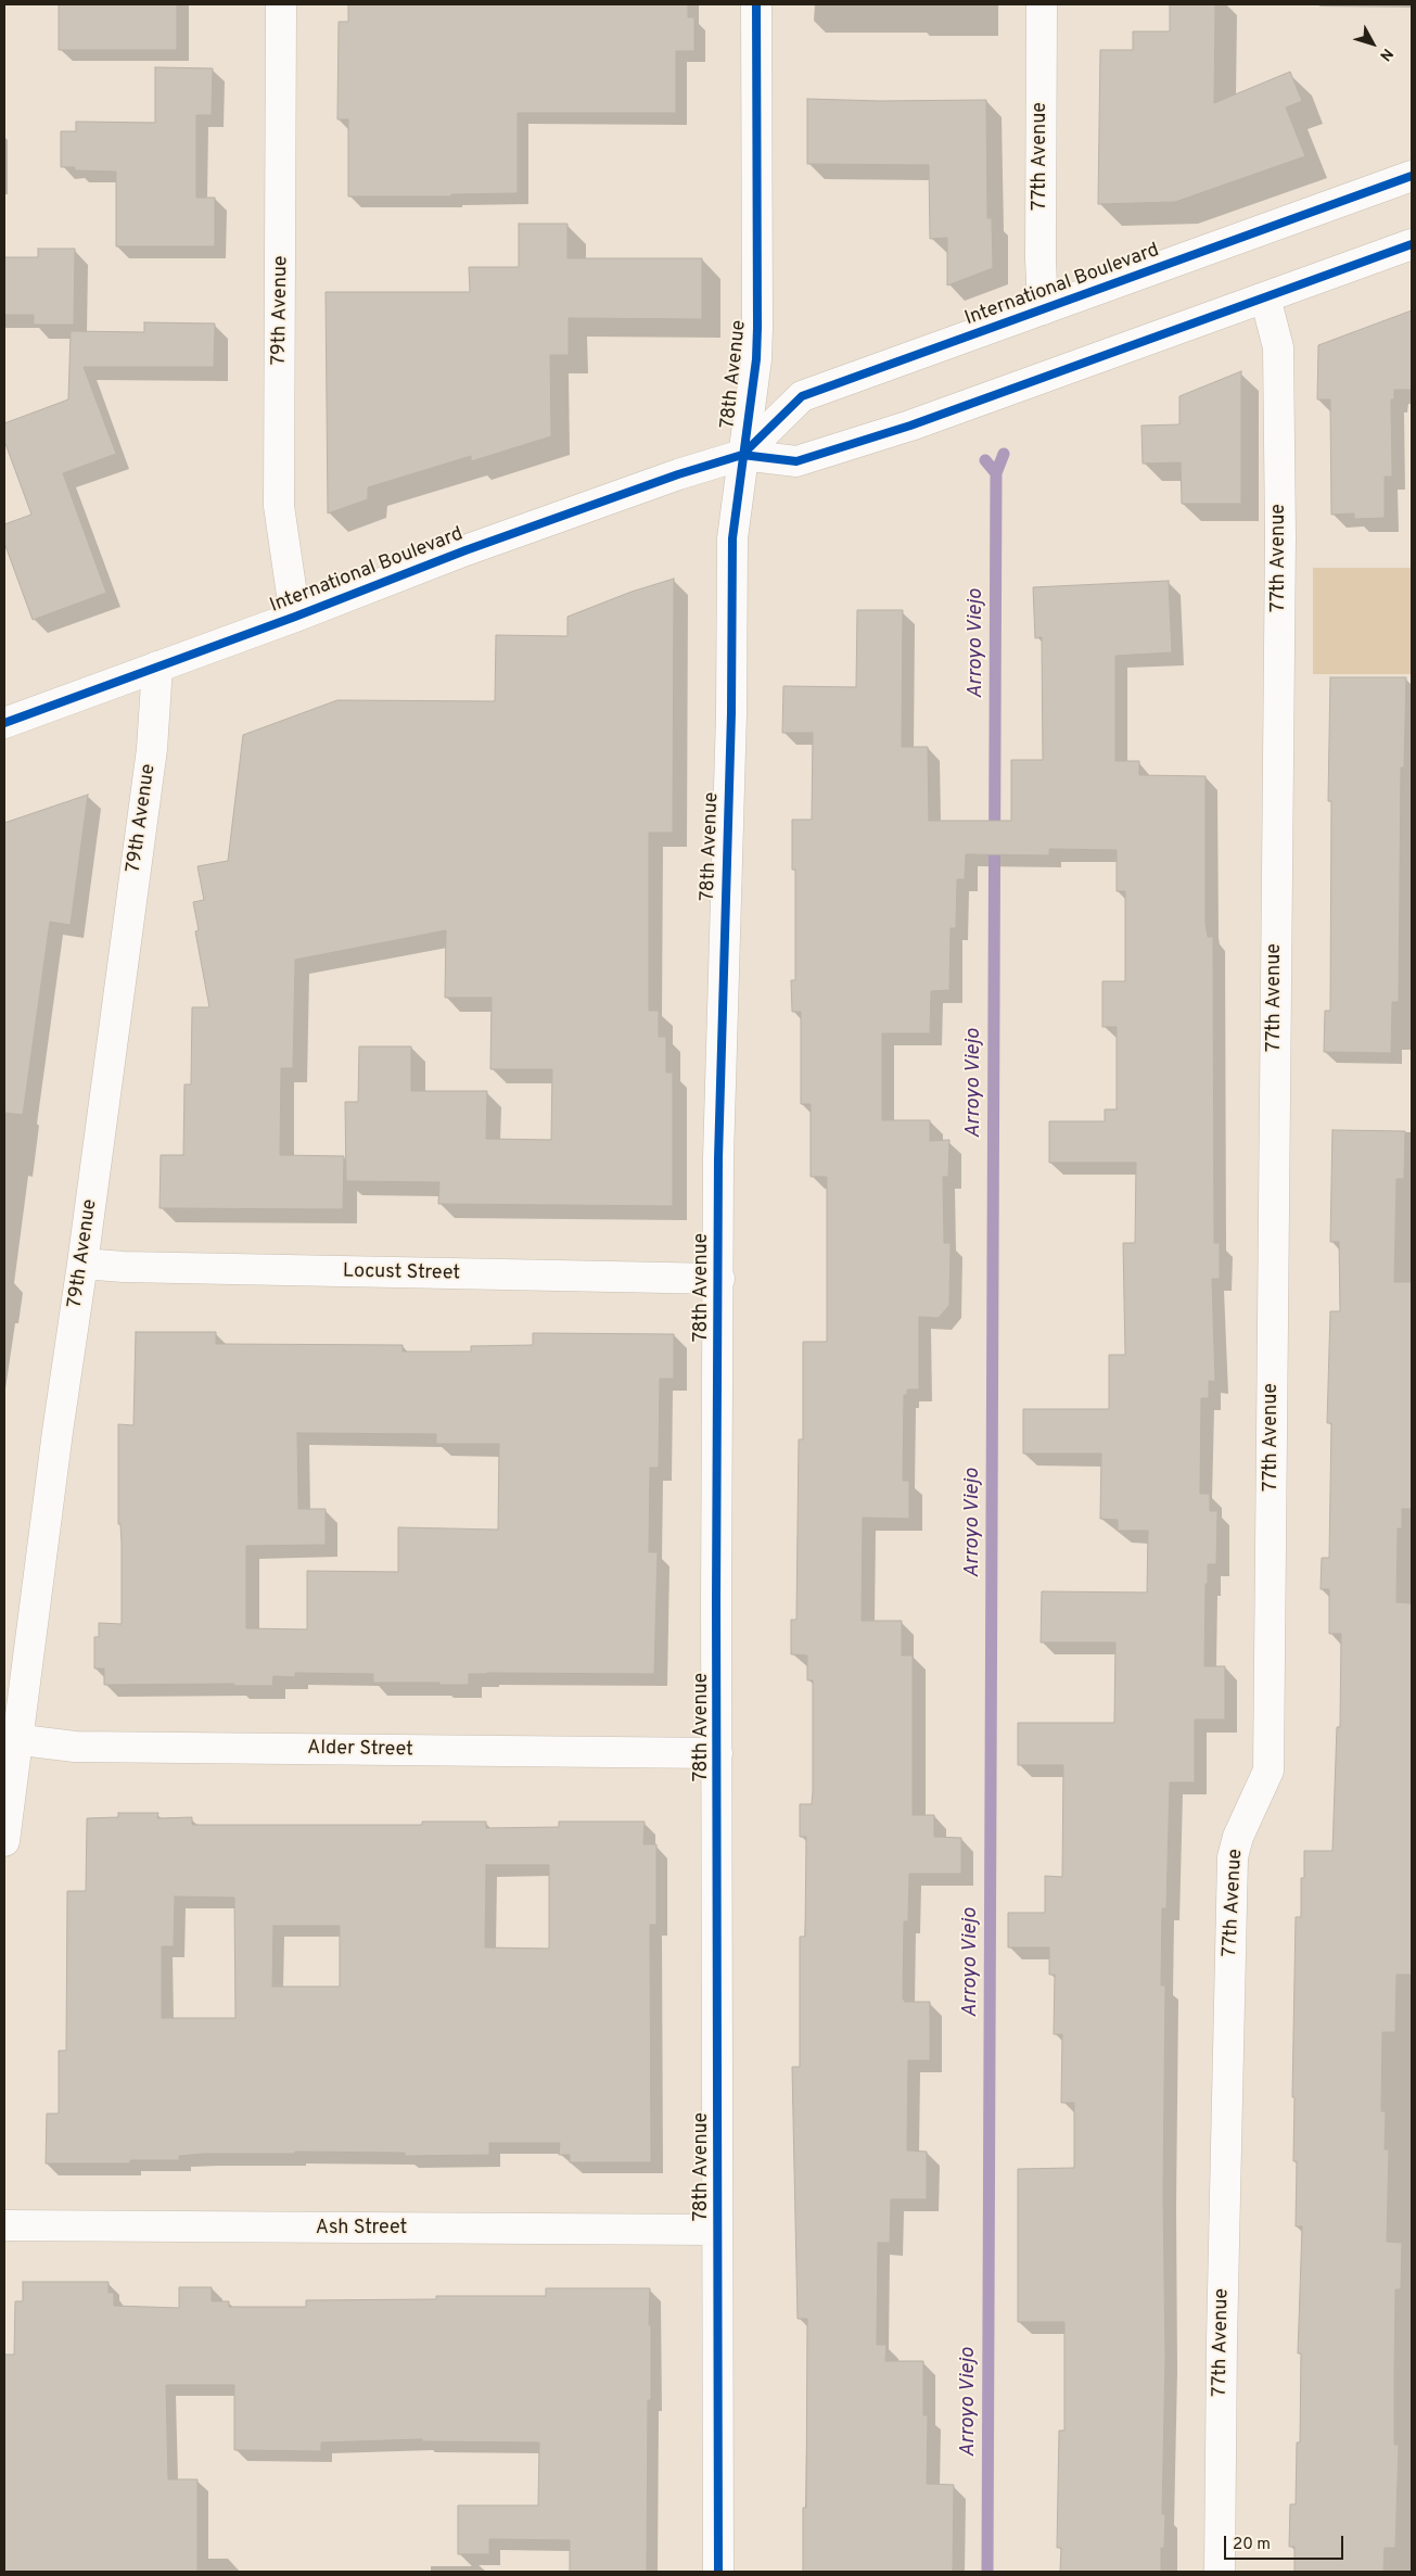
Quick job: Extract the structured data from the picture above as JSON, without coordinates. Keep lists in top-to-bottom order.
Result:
{
  "streets": {
    "street": [
      "77th Avenue",
      "International Boulevard",
      "79th Avenue",
      "78th Avenue",
      "Locust Street",
      "Alder Street",
      "Ash Street"
    ]
  },
  "crossings": [
    ["77th Avenue", "International Boulevard"],
    ["International Boulevard", "79th Avenue"],
    ["International Boulevard", "78th Avenue"],
    ["79th Avenue", "Locust Street"],
    ["79th Avenue", "Alder Street"],
    ["78th Avenue", "Locust Street"],
    ["78th Avenue", "Alder Street"],
    ["78th Avenue", "Ash Street"]
  ],
  "water": ["Arroyo Viejo"],
  "scale_bar": "20 m",
  "north": "bottom right"
}
